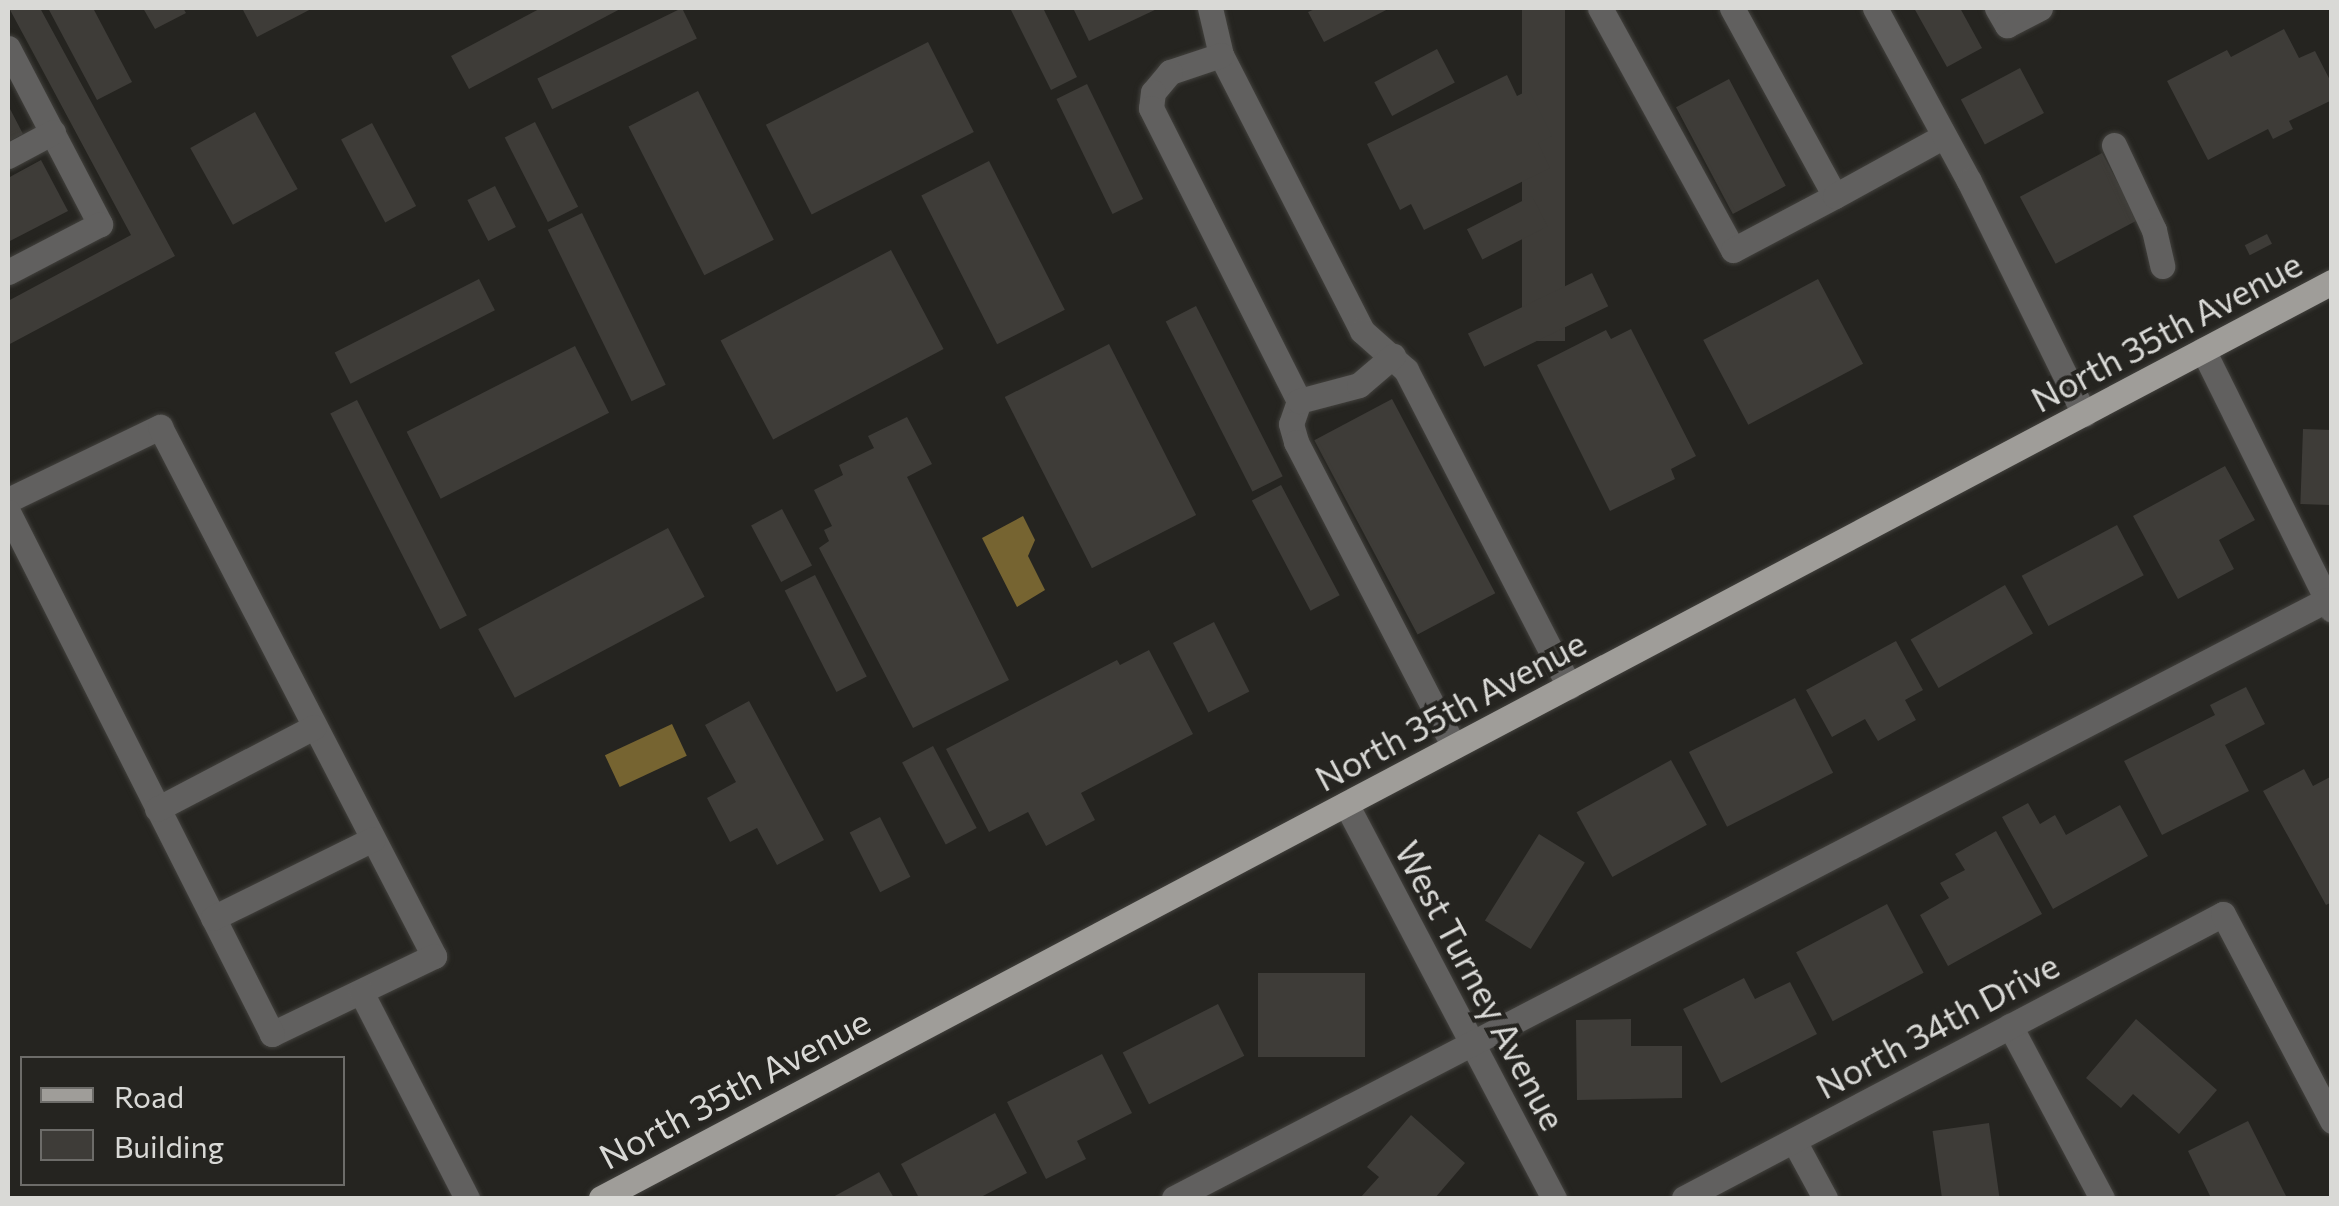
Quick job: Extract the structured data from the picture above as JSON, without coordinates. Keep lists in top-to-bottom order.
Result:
{
  "streets": {
    "main road": ["North 35th Avenue"],
    "street": ["West Turney Avenue", "North 34th Drive"]
  },
  "crossings": [
    ["North 35th Avenue", "West Turney Avenue"]
  ],
  "legend": ["Road", "Building"]
}
